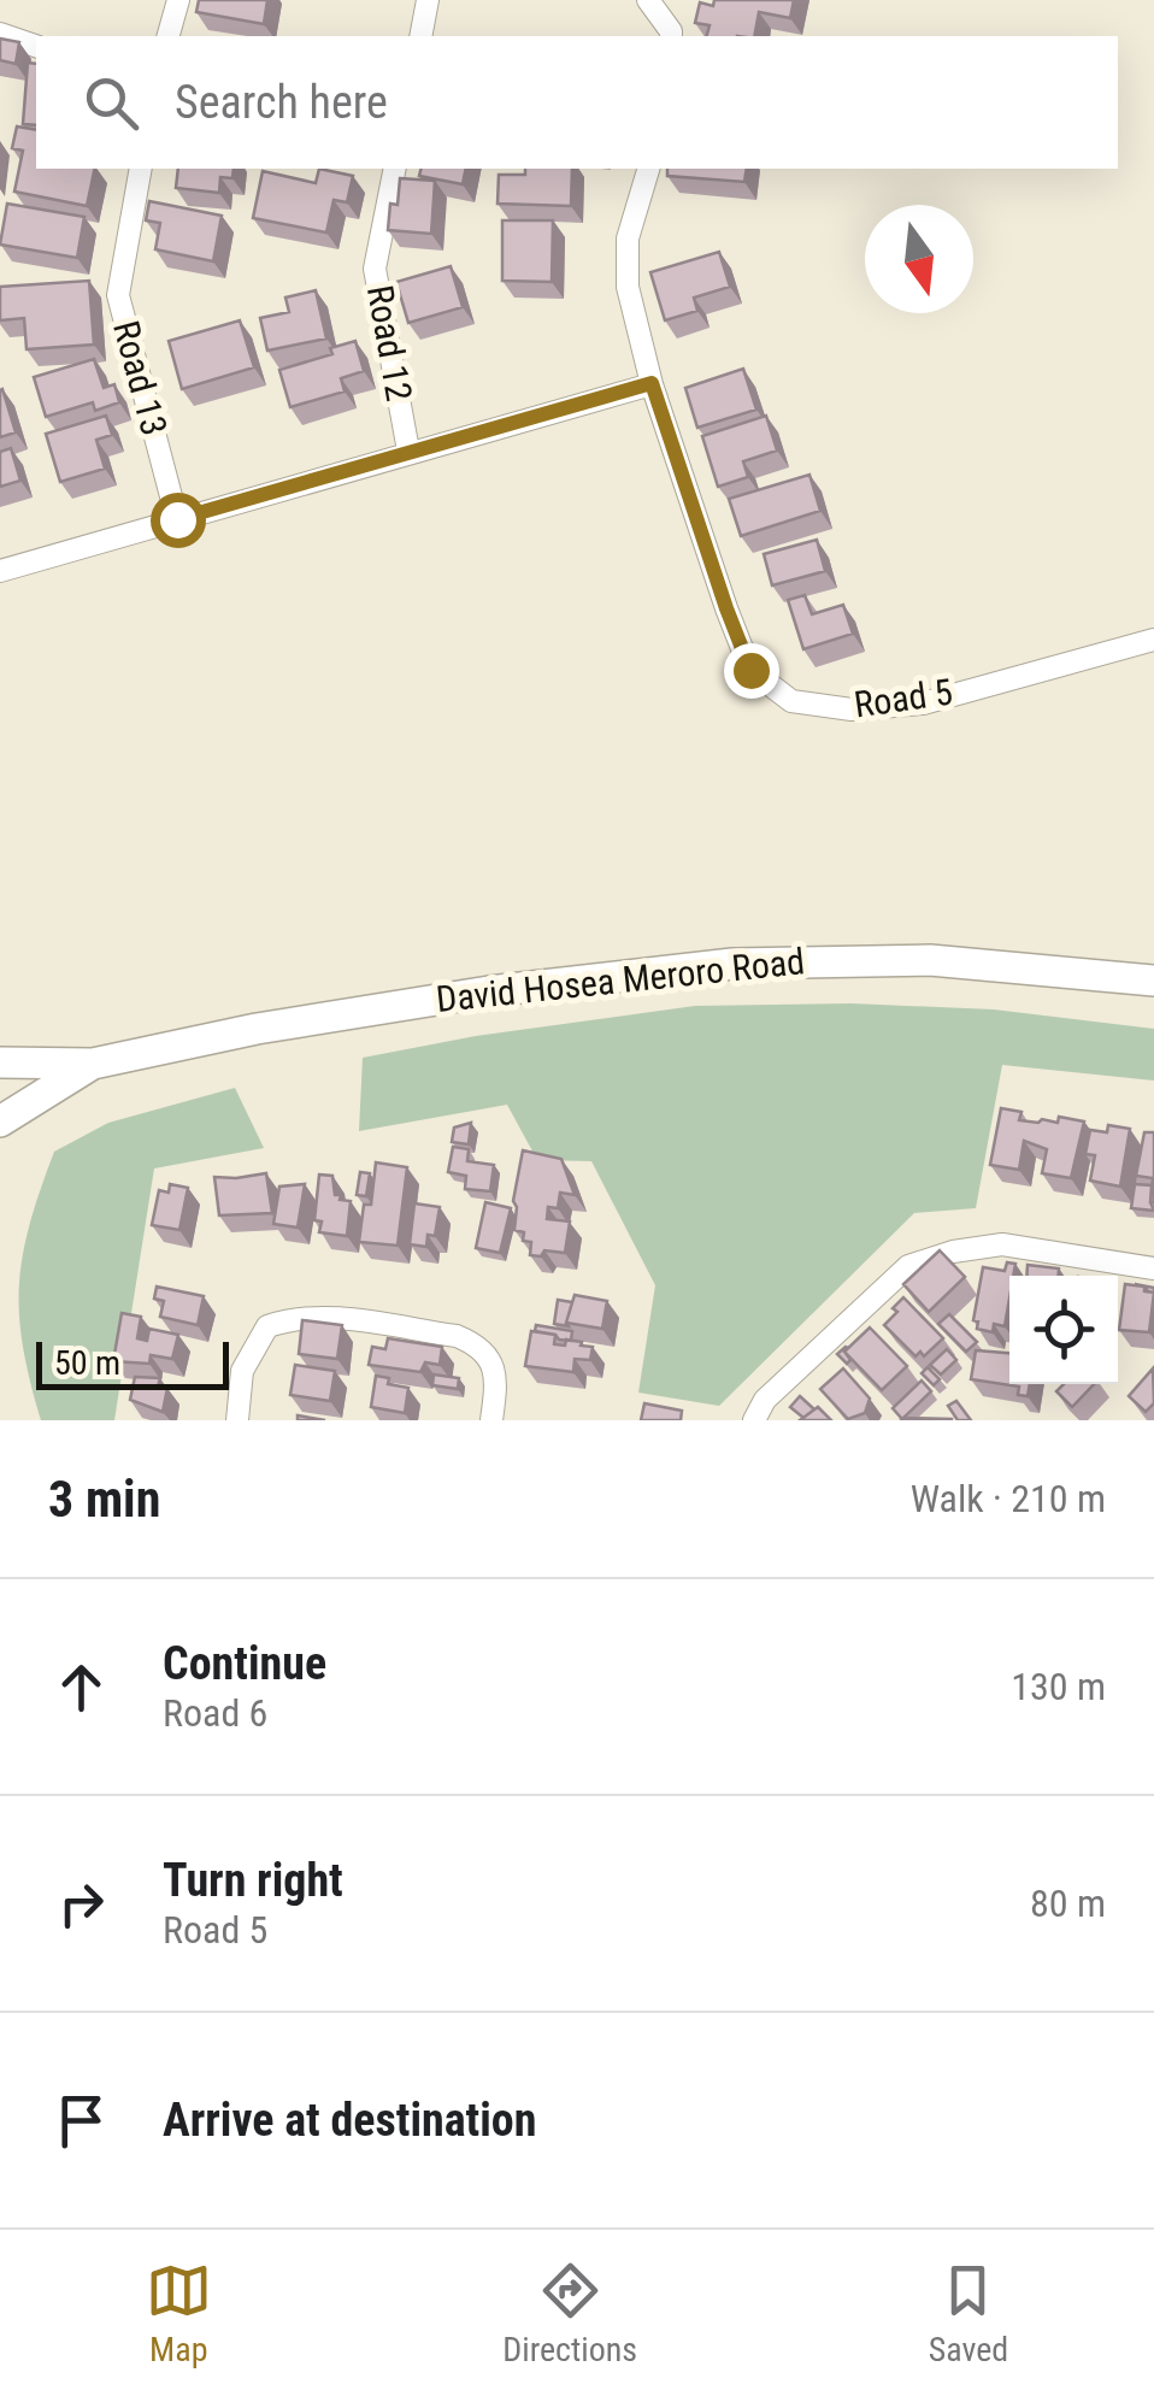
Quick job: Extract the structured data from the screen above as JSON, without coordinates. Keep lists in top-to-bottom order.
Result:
{
  "streets": {
    "main road": ["David Hosea Meroro Road"],
    "street": ["Road 12", "Road 13", "Road 5"]
  },
  "scale_bar": "50 m",
  "north": "bottom",
  "page": {
    "search": "Search here",
    "scale": "50 m",
    "heading": ["3 min", "Walk · 210 m"],
    "list": [
      ["Continue", "Road 6", "130 m"],
      ["Turn right", "Road 5", "80 m"],
      "Arrive at destination"
    ],
    "nav": ["Map", "Directions", "Saved"]
  }
}
